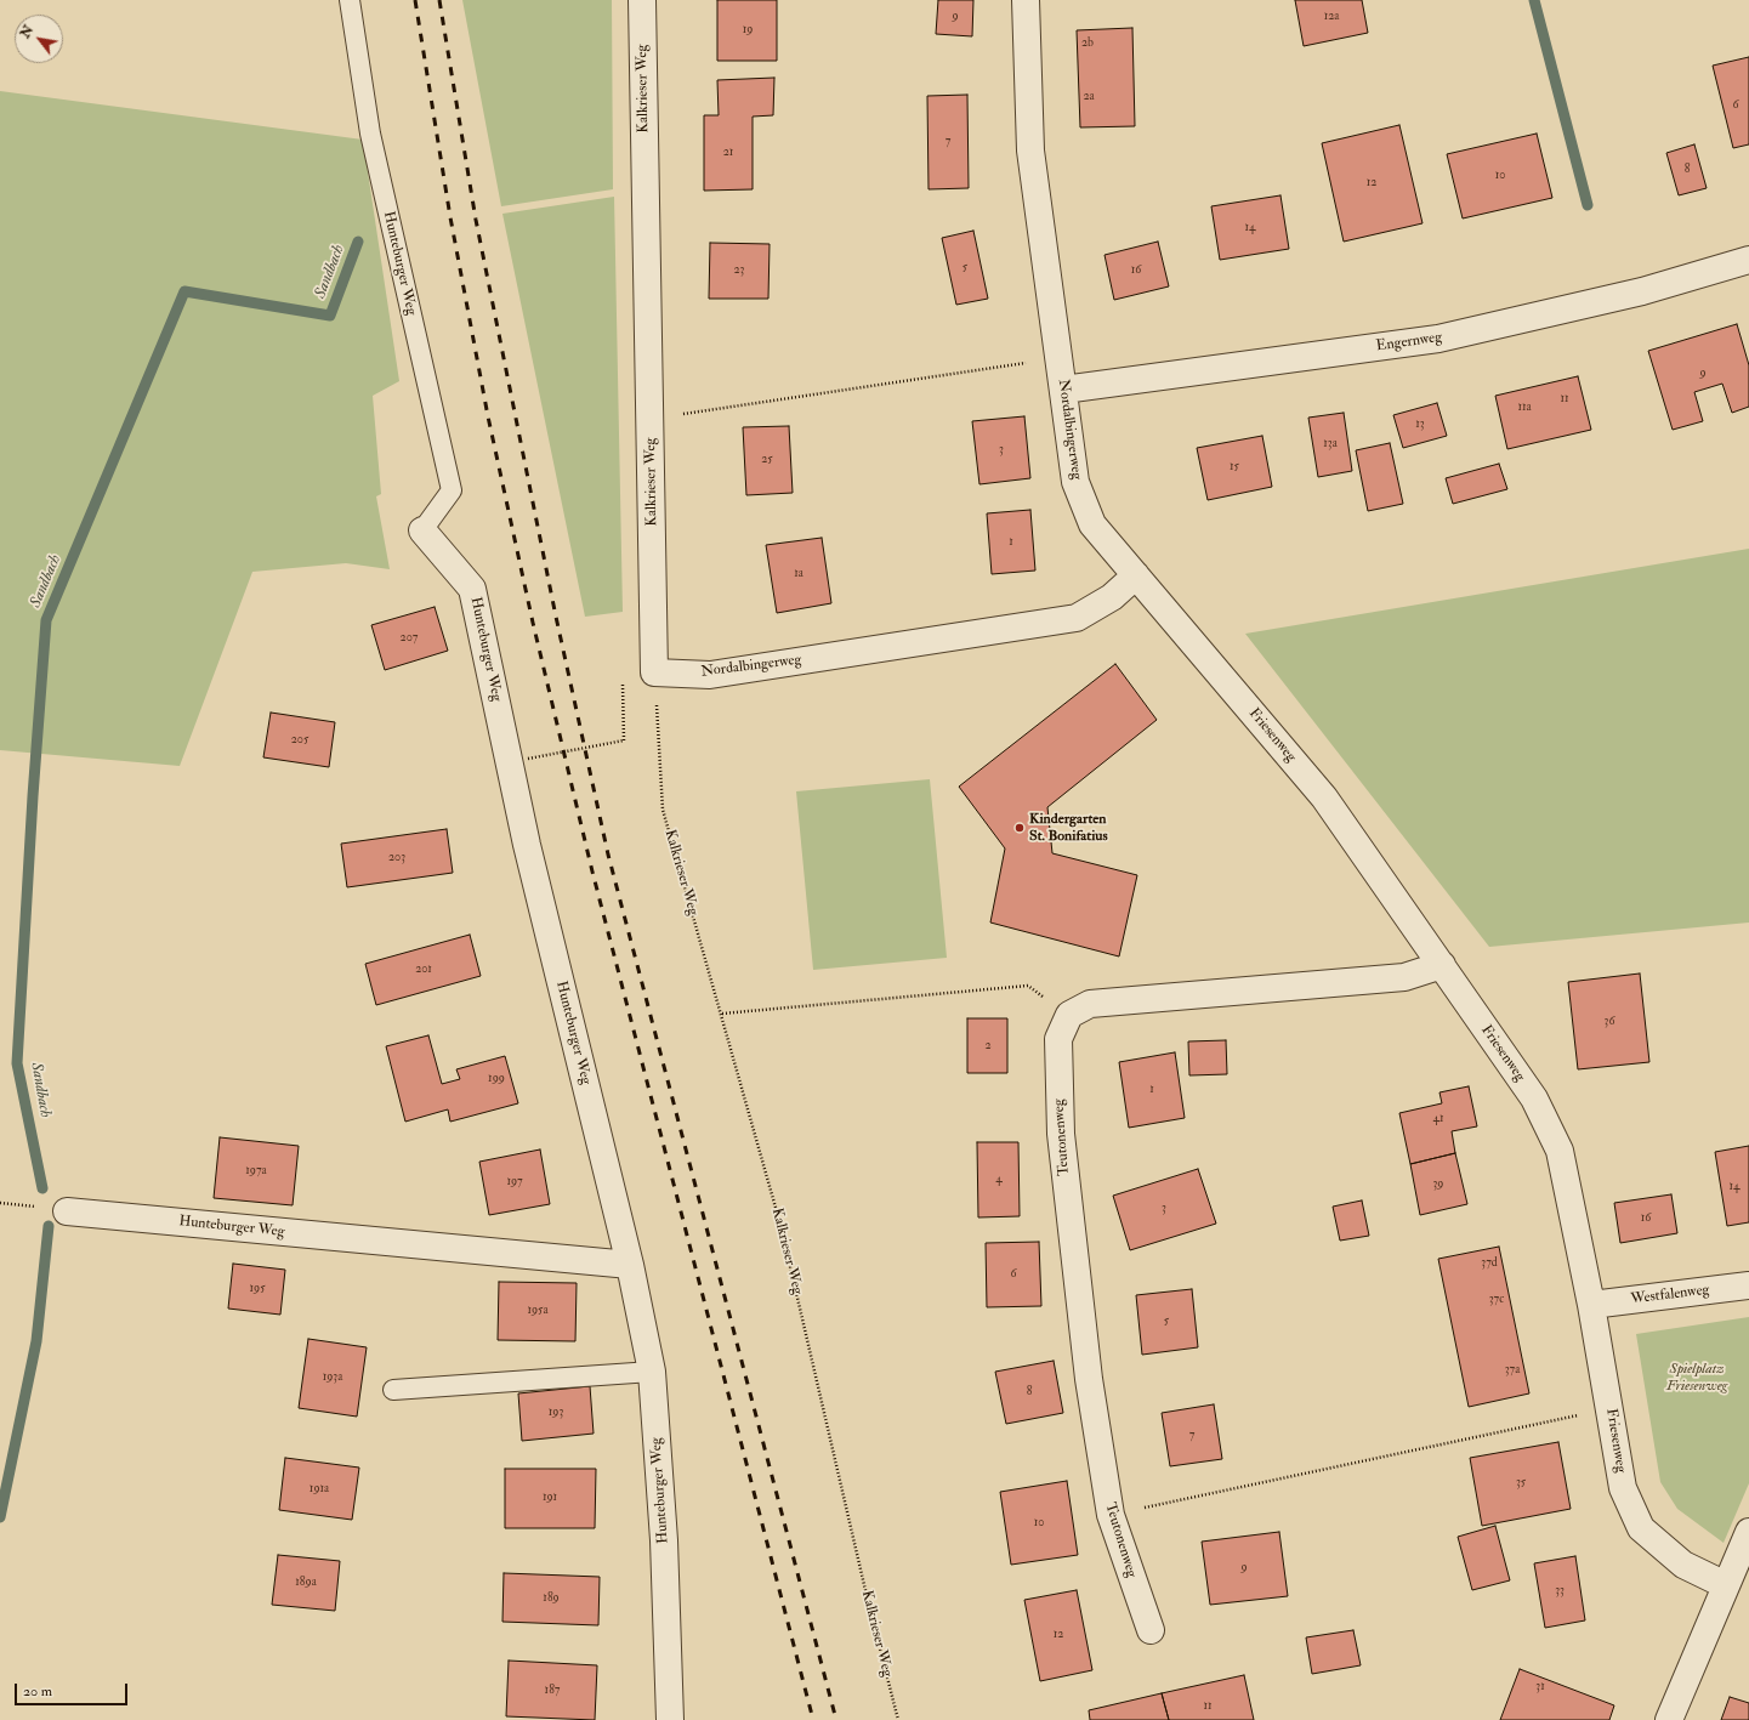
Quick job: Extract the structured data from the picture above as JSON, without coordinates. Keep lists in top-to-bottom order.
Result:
{
  "streets": {
    "street": [
      "Kalkrieser Weg",
      "Hunteburger Weg",
      "Engernweg",
      "Nordalbingerweg",
      "Friesenweg",
      "Teutonenweg",
      "Westfalenweg"
    ]
  },
  "crossings": [
    ["Kalkrieser Weg", "Nordalbingerweg"],
    ["Engernweg", "Nordalbingerweg"],
    ["Nordalbingerweg", "Friesenweg"],
    ["Friesenweg", "Westfalenweg"]
  ],
  "water": ["Sandbach"],
  "parks": ["Spielplatz Friesenweg"],
  "places": ["Kindergarten St. Bonifatius"],
  "house_numbers": [
    "9",
    "12a",
    "19",
    "2b",
    "2a",
    "6",
    "7",
    "21",
    "8",
    "10",
    "12",
    "14",
    "5",
    "23",
    "16",
    "9",
    "11",
    "11a",
    "13",
    "13a",
    "3",
    "25",
    "15",
    "1",
    "1a",
    "207",
    "205",
    "203",
    "201",
    "36",
    "2",
    "199",
    "1",
    "41",
    "197a",
    "4",
    "197",
    "39",
    "14",
    "3",
    "16",
    "37d",
    "6",
    "195",
    "37c",
    "195a",
    "5",
    "37a",
    "193a",
    "8",
    "193",
    "7",
    "35",
    "191a",
    "191",
    "10",
    "9",
    "189a",
    "33",
    "189",
    "12",
    "31",
    "187",
    "11"
  ],
  "scale_bar": "20 m",
  "north": "top left"
}
